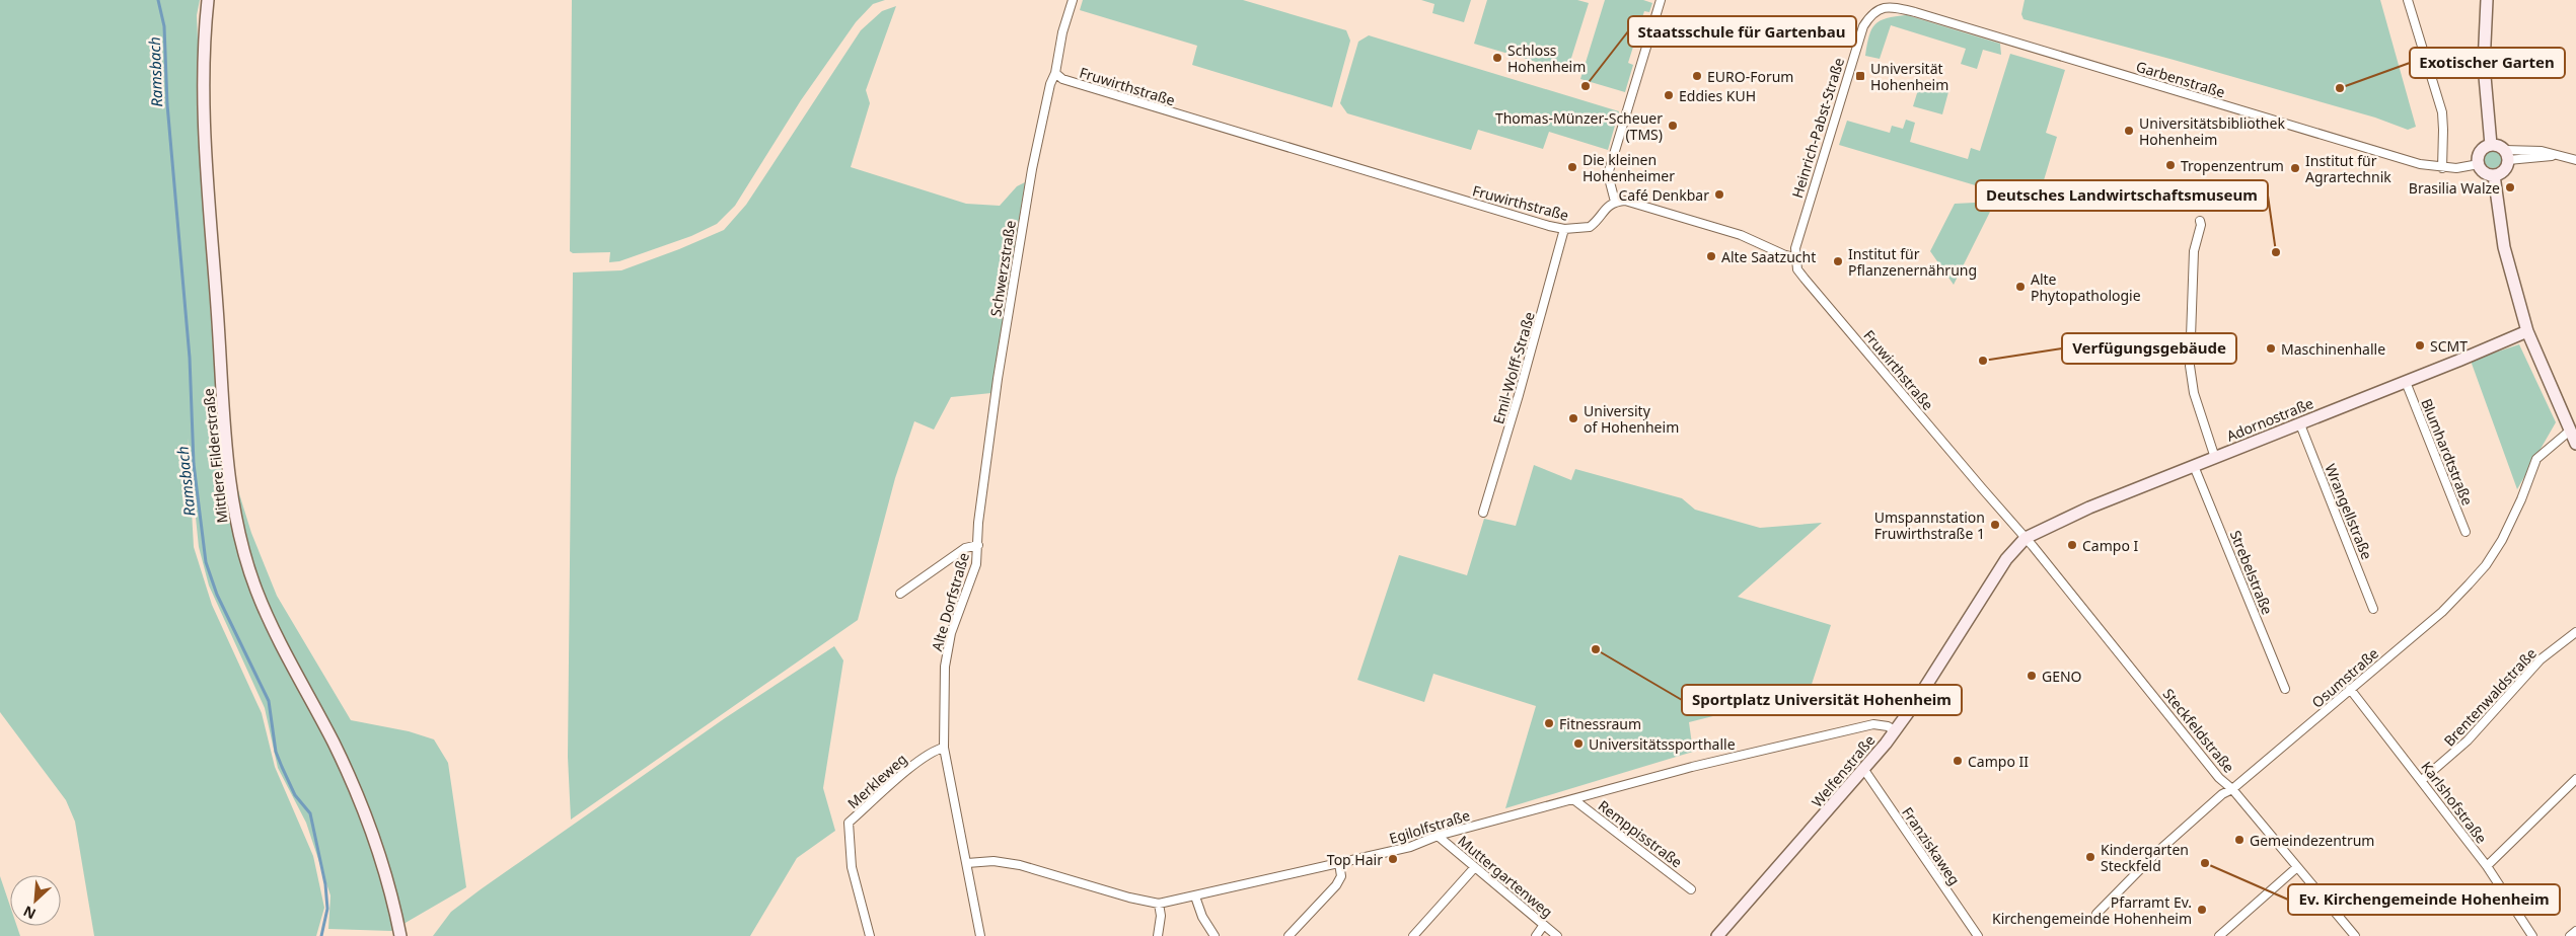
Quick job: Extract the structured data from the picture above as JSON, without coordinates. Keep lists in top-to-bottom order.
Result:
{
  "streets": {
    "main road": ["Adornostraße", "Mittlere Filderstraße", "Welfenstraße"],
    "street": [
      "Garbenstraße",
      "Fruwirthstraße",
      "Heinrich-Pabst-Straße",
      "Schwerzstraße",
      "Emil-Wolff-Straße",
      "Blumhardtstraße",
      "Wrangellstraße",
      "Strebelstraße",
      "Alte Dorfstraße",
      "Osumstraße",
      "Brentenwaldstraße",
      "Steckfeldstraße",
      "Merkleweg",
      "Karlshofstraße",
      "Egilolfstraße",
      "Remppisstraße",
      "Franziskaweg",
      "Muttergartenweg"
    ]
  },
  "crossings": [
    ["Garbenstraße", "Heinrich-Pabst-Straße"],
    ["Fruwirthstraße", "Heinrich-Pabst-Straße"],
    ["Fruwirthstraße", "Schwerzstraße"],
    ["Fruwirthstraße", "Emil-Wolff-Straße"],
    ["Fruwirthstraße", "Adornostraße"],
    ["Fruwirthstraße", "Steckfeldstraße"],
    ["Fruwirthstraße", "Welfenstraße"],
    ["Schwerzstraße", "Alte Dorfstraße"],
    ["Adornostraße", "Blumhardtstraße"],
    ["Adornostraße", "Wrangellstraße"],
    ["Adornostraße", "Strebelstraße"],
    ["Adornostraße", "Steckfeldstraße"],
    ["Adornostraße", "Welfenstraße"],
    ["Alte Dorfstraße", "Merkleweg"],
    ["Alte Dorfstraße", "Egilolfstraße"],
    ["Osumstraße", "Steckfeldstraße"],
    ["Osumstraße", "Karlshofstraße"],
    ["Brentenwaldstraße", "Karlshofstraße"],
    ["Steckfeldstraße", "Welfenstraße"],
    ["Welfenstraße", "Egilolfstraße"],
    ["Welfenstraße", "Franziskaweg"],
    ["Egilolfstraße", "Remppisstraße"],
    ["Egilolfstraße", "Muttergartenweg"]
  ],
  "water": ["Ramsbach"],
  "places": {
    "other": [
      "Schloss Hohenheim",
      "EURO-Forum",
      "Staatsschule für Gartenbau",
      "Exotischer Garten",
      "Eddies KUH",
      "Thomas-Münzer-Scheuer (TMS)",
      "Universitätsbibliothek Hohenheim",
      "Tropenzentrum",
      "Die kleinen Hohenheimer",
      "Institut für Agrartechnik",
      "Brasilia Walze",
      "Café Denkbar",
      "Deutsches Landwirtschaftsmuseum",
      "Alte Saatzucht",
      "Institut für Pflanzenernährung",
      "Alte Phytopathologie",
      "SCMT",
      "Maschinenhalle",
      "Verfügungsgebäude",
      "University of Hohenheim",
      "Umspannstation Fruwirthstraße 1",
      "Campo I",
      "Sportplatz Universität Hohenheim",
      "GENO",
      "Fitnessraum",
      "Universitätssporthalle",
      "Campo II",
      "Gemeindezentrum",
      "Kindergarten Steckfeld",
      "Top Hair",
      "Ev. Kirchengemeinde Hohenheim",
      "Pfarramt Ev. Kirchengemeinde Hohenheim"
    ],
    "transit": ["Universität Hohenheim"]
  },
  "north": "bottom left"
}
